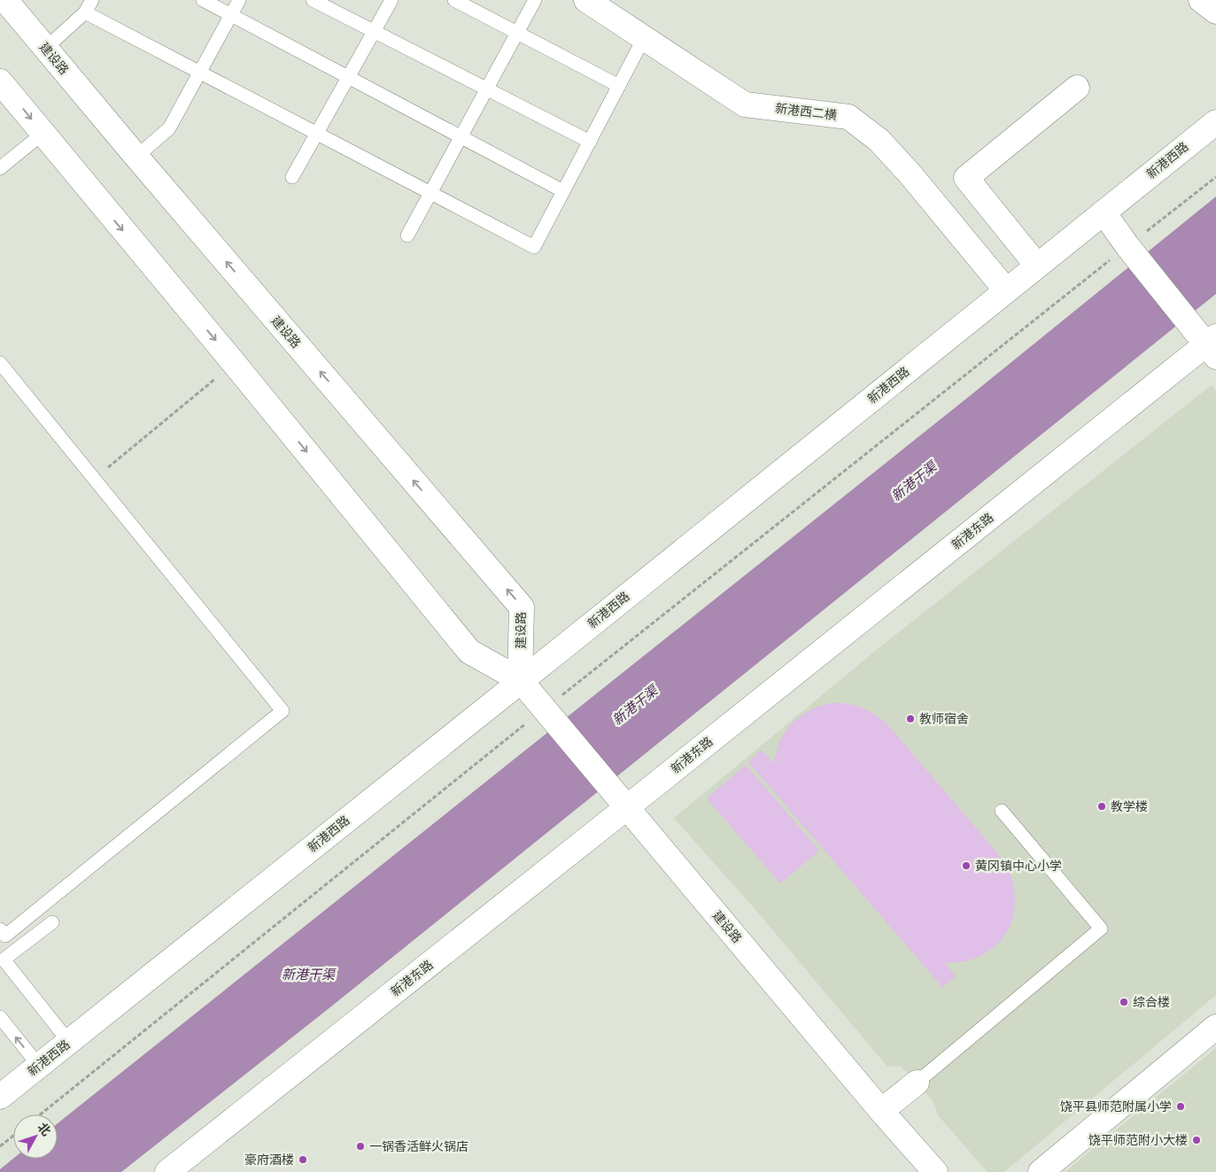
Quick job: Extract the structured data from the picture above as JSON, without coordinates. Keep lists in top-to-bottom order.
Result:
{
  "streets": {
    "main road": [
      "建设路",
      "新港西二横",
      "新港西路",
      "新港东路"
    ]
  },
  "crossings": [
    ["建设路", "新港西路"],
    ["建设路", "新港东路"],
    ["新港西二横", "新港西路"]
  ],
  "water": ["新港干渠"],
  "places": [
    "教师宿舍",
    "教学楼",
    "黄冈镇中心小学",
    "综合楼",
    "饶平县师范附属小学",
    "饶平师范附小大楼",
    "一锅香活鲜火锅店",
    "豪府酒楼"
  ],
  "north": "top right"
}
